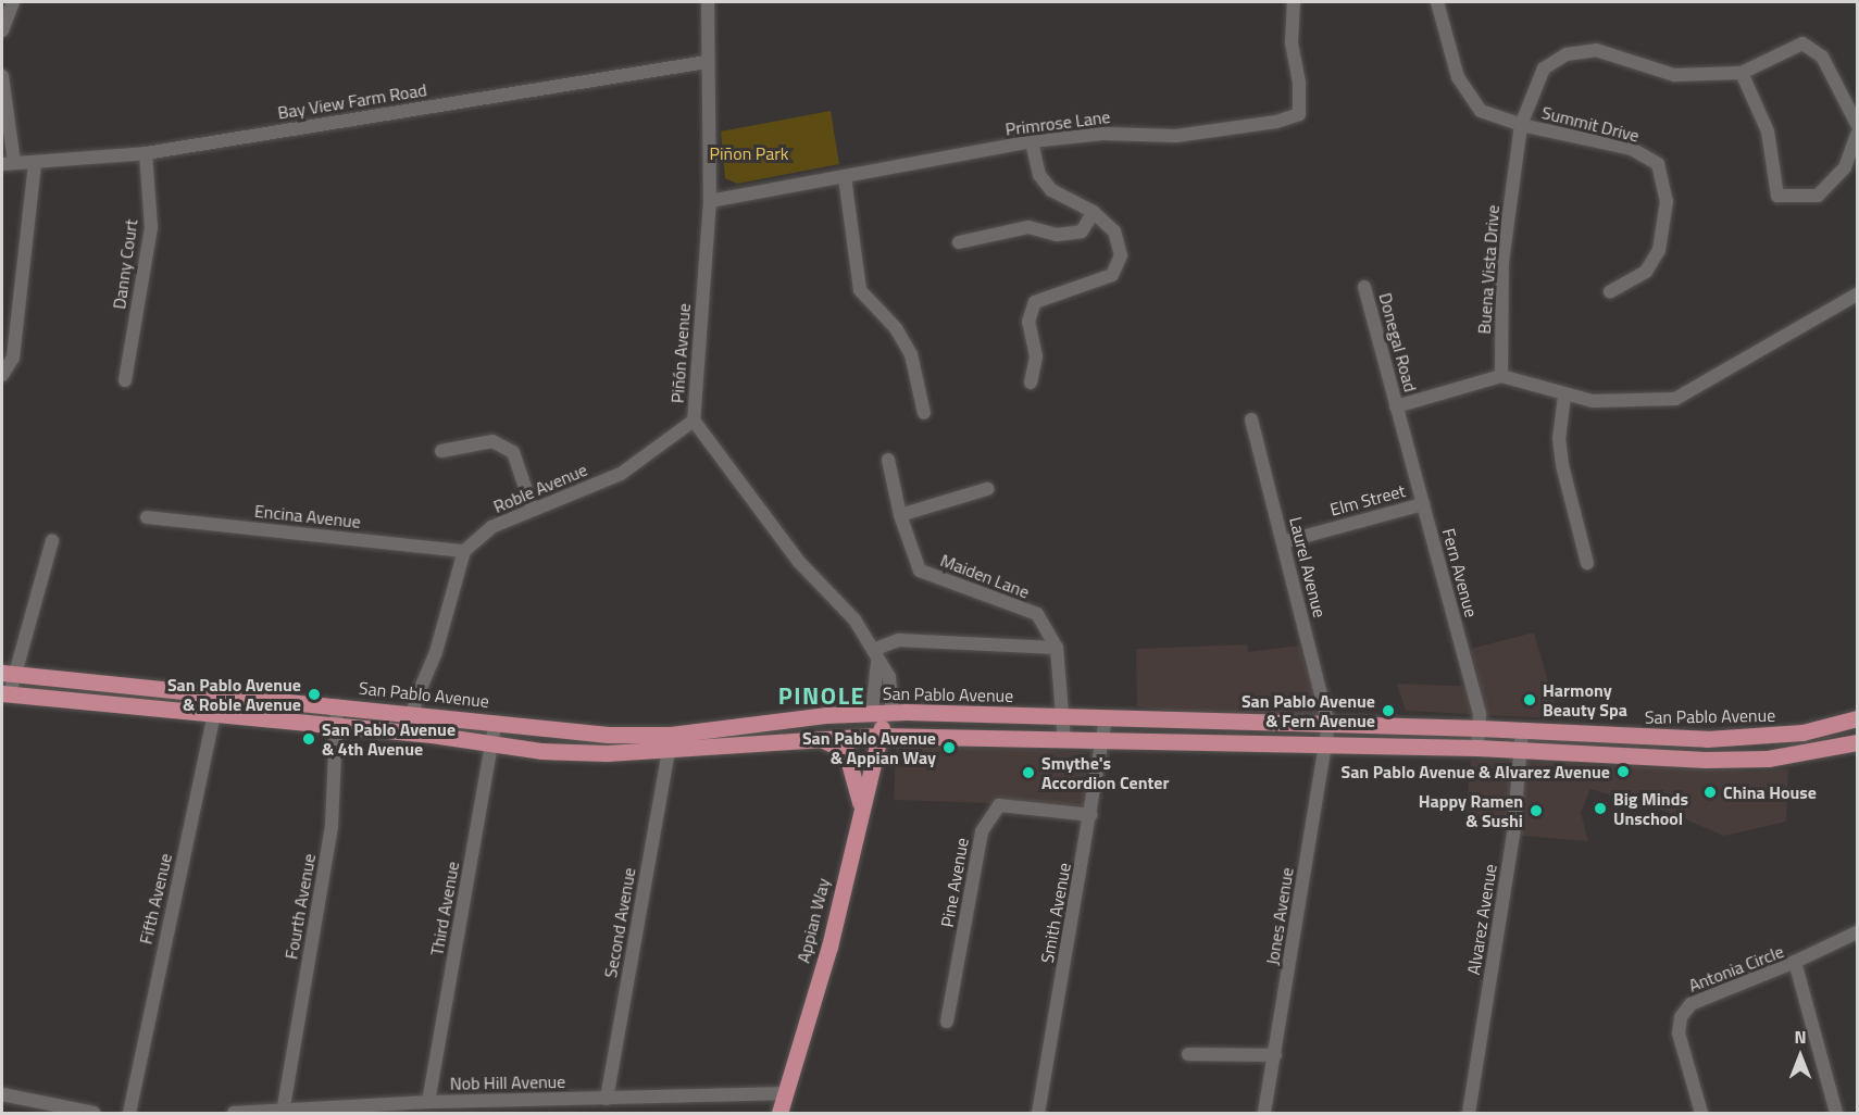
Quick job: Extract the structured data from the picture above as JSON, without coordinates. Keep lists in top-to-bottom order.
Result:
{
  "streets": {
    "main road": ["San Pablo Avenue", "Appian Way"],
    "street": [
      "Bay View Farm Road",
      "Primrose Lane",
      "Summit Drive",
      "Danny Court",
      "Buena Vista Drive",
      "Donegal Road",
      "Piñón Avenue",
      "Roble Avenue",
      "Elm Street",
      "Encina Avenue",
      "Laurel Avenue",
      "Fern Avenue",
      "Maiden Lane",
      "Pine Avenue",
      "Fifth Avenue",
      "Fourth Avenue",
      "Third Avenue",
      "Smith Avenue",
      "Jones Avenue",
      "Alvarez Avenue",
      "Second Avenue",
      "Antonia Circle",
      "Nob Hill Avenue"
    ]
  },
  "crossings": [
    ["Bay View Farm Road", "Danny Court"],
    ["Bay View Farm Road", "Piñón Avenue"],
    ["Primrose Lane", "Piñón Avenue"],
    ["Summit Drive", "Buena Vista Drive"],
    ["Donegal Road", "Fern Avenue"],
    ["Piñón Avenue", "Roble Avenue"],
    ["Piñón Avenue", "San Pablo Avenue"],
    ["Piñón Avenue", "Appian Way"],
    ["Roble Avenue", "Encina Avenue"],
    ["Elm Street", "Laurel Avenue"],
    ["Elm Street", "Fern Avenue"],
    ["Laurel Avenue", "San Pablo Avenue"],
    ["Laurel Avenue", "Jones Avenue"],
    ["Fern Avenue", "San Pablo Avenue"],
    ["Maiden Lane", "San Pablo Avenue"],
    ["San Pablo Avenue", "Fifth Avenue"],
    ["San Pablo Avenue", "Fourth Avenue"],
    ["San Pablo Avenue", "Third Avenue"],
    ["San Pablo Avenue", "Smith Avenue"],
    ["San Pablo Avenue", "Jones Avenue"],
    ["San Pablo Avenue", "Alvarez Avenue"],
    ["San Pablo Avenue", "Appian Way"],
    ["Pine Avenue", "Smith Avenue"],
    ["Fourth Avenue", "Nob Hill Avenue"],
    ["Third Avenue", "Nob Hill Avenue"],
    ["Appian Way", "Nob Hill Avenue"],
    ["Second Avenue", "Nob Hill Avenue"]
  ],
  "districts": ["PINOLE"],
  "parks": ["Piñon Park"],
  "places": [
    "San Pablo Avenue & Roble Avenue",
    "Harmony Beauty Spa",
    "San Pablo Avenue & Fern Avenue",
    "San Pablo Avenue & 4th Avenue",
    "San Pablo Avenue & Appian Way",
    "San Pablo Avenue & Alvarez Avenue",
    "Smythe's Accordion Center",
    "China House",
    "Big Minds Unschool",
    "Happy Ramen & Sushi"
  ],
  "north": "top"
}
